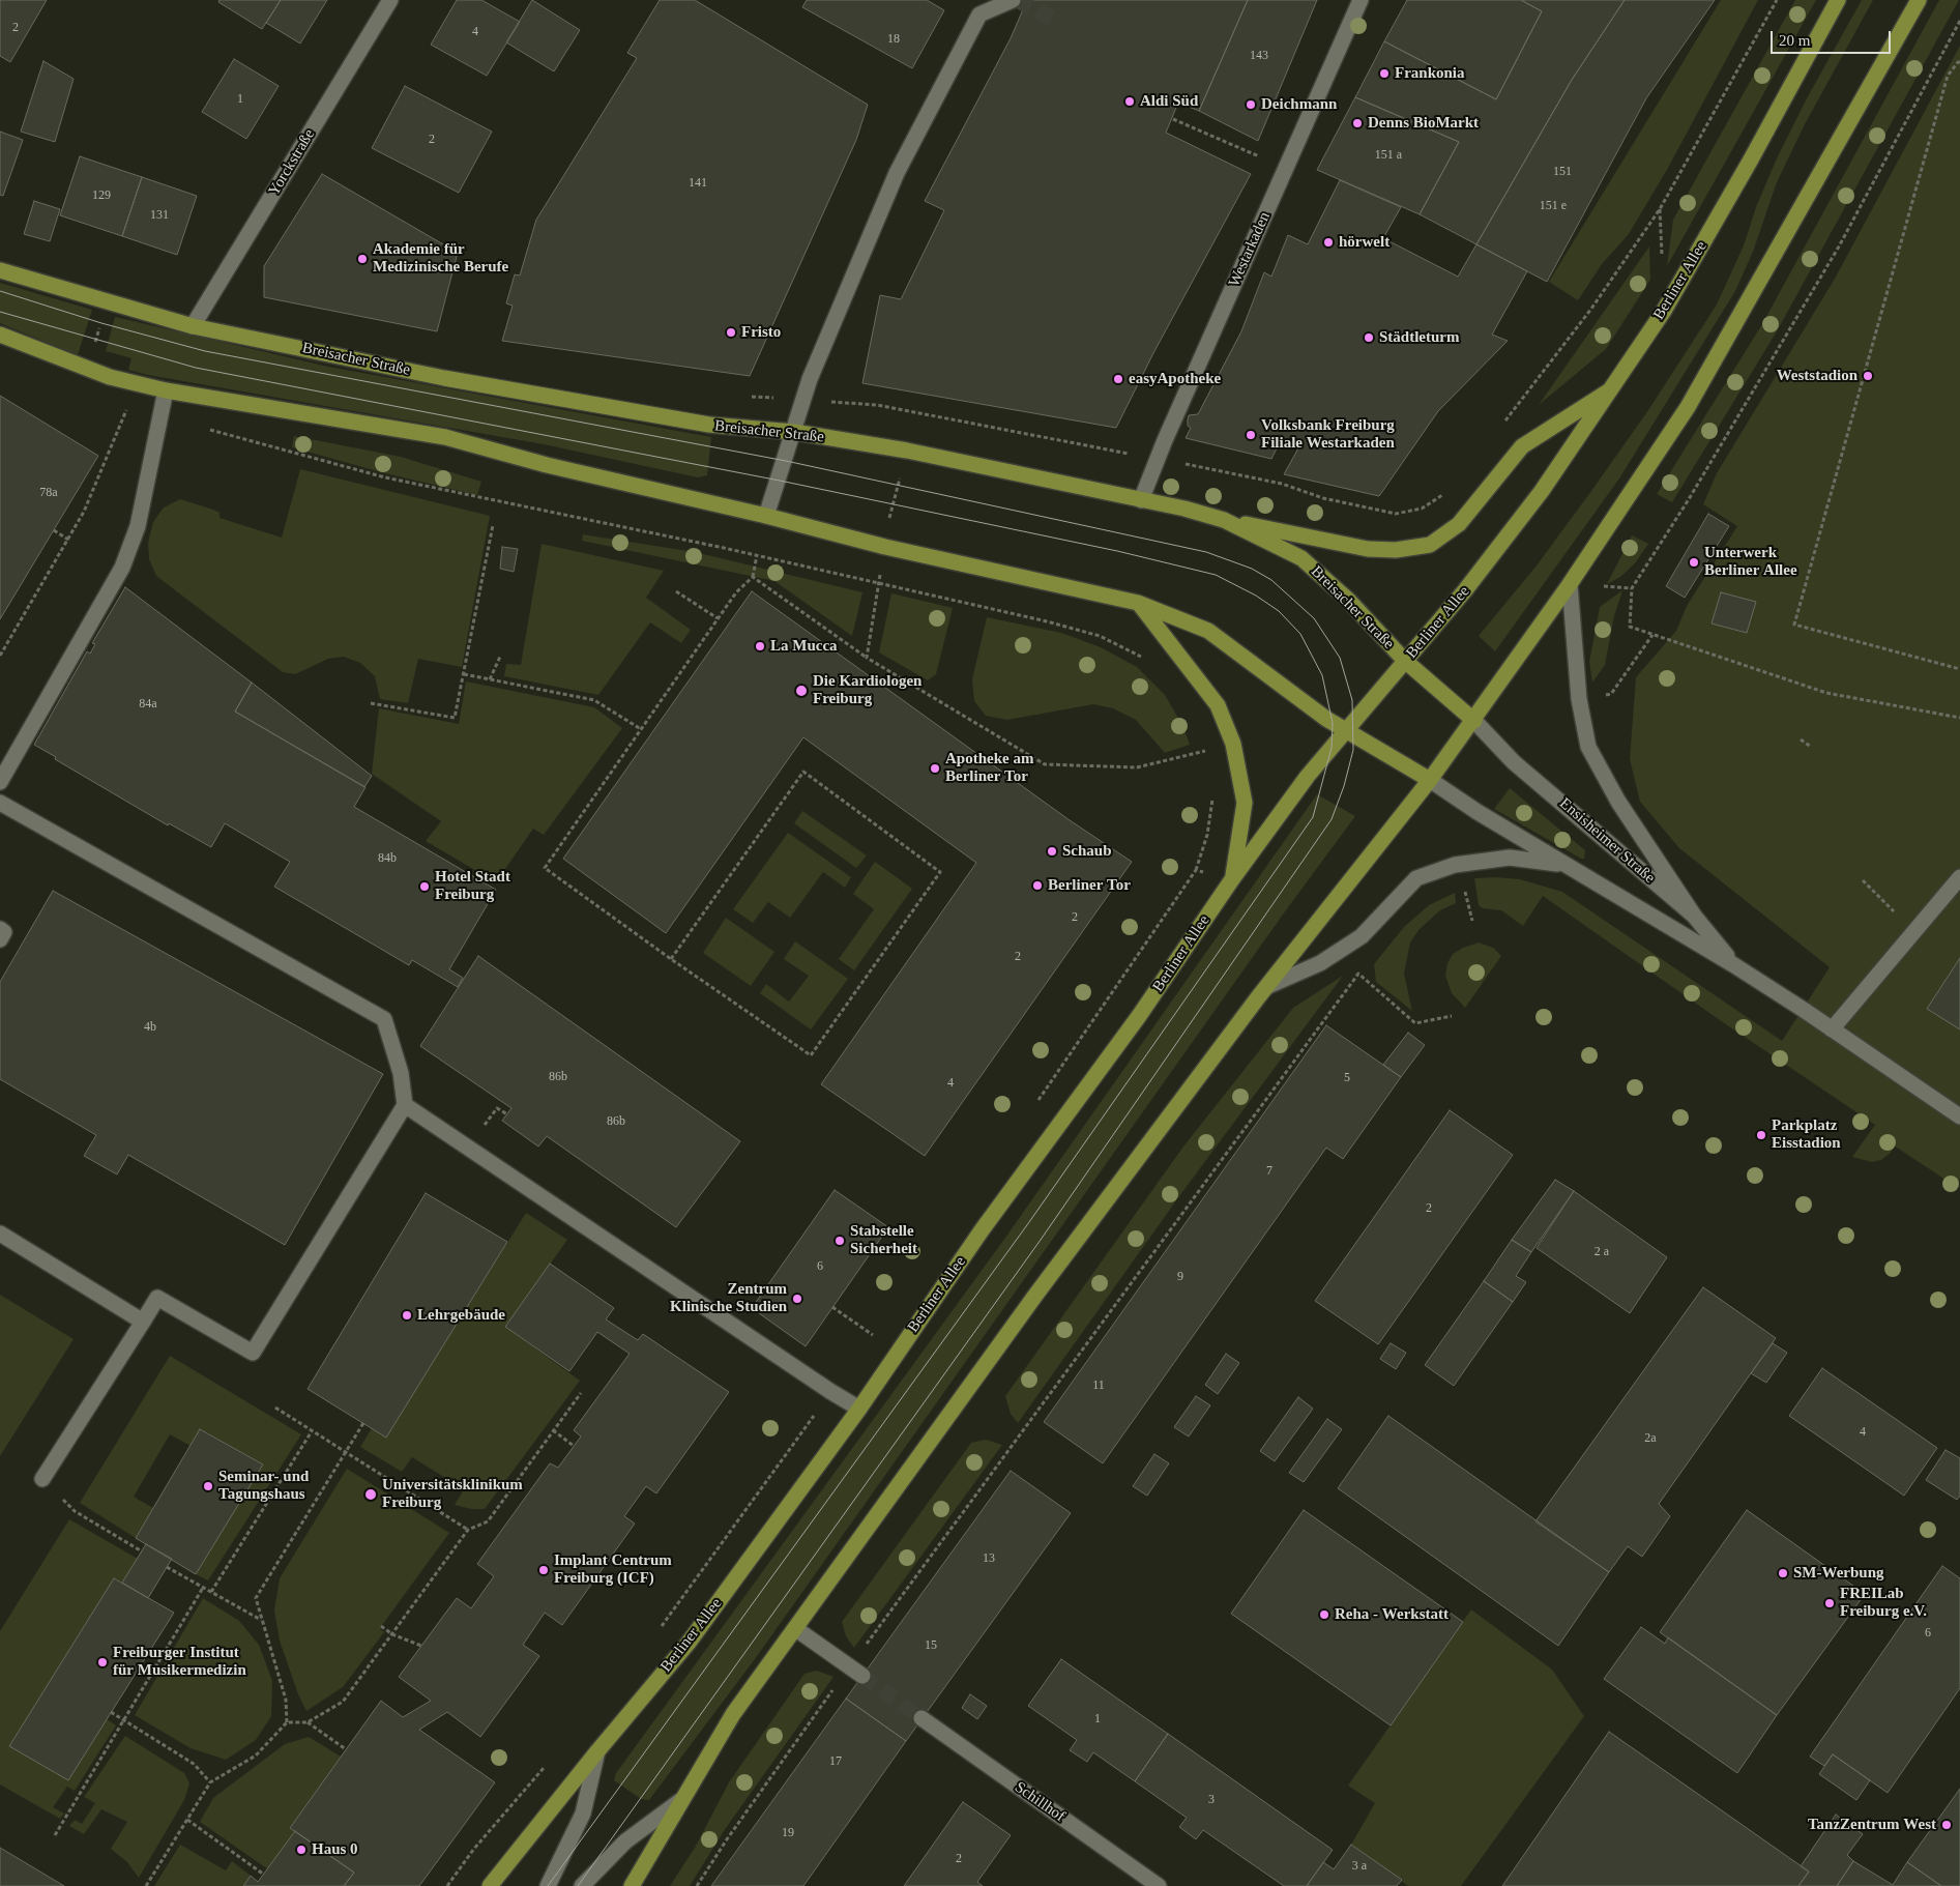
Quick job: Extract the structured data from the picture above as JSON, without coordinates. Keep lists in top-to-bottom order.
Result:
{
  "streets": {
    "main road": ["Berliner Allee", "Breisacher Straße", "Ensisheimer Straße"],
    "street": ["Yorckstraße", "Westarkaden", "Schillhof"]
  },
  "crossings": [
    ["Yorckstraße", "Breisacher Straße"],
    ["Westarkaden", "Breisacher Straße"],
    ["Berliner Allee", "Breisacher Straße"],
    ["Berliner Allee", "Ensisheimer Straße"],
    ["Breisacher Straße", "Ensisheimer Straße"]
  ],
  "places": [
    "Frankonia",
    "Aldi Süd",
    "Deichmann",
    "Denns BioMarkt",
    "hörwelt",
    "Akademie für Medizinische Berufe",
    "Fristo",
    "Städtleturm",
    "Weststadion",
    "easyApotheke",
    "Volksbank Freiburg Filiale Westarkaden",
    "Unterwerk Berliner Allee",
    "La Mucca",
    "Die Kardiologen Freiburg",
    "Apotheke am Berliner Tor",
    "Schaub",
    "Berliner Tor",
    "Hotel Stadt Freiburg",
    "Parkplatz Eisstadion",
    "Stabstelle Sicherheit",
    "Zentrum Klinische Studien",
    "Lehrgebäude",
    "Seminar- und Tagungshaus",
    "Universitätsklinikum Freiburg",
    "Implant Centrum Freiburg (ICF)",
    "SM-Werbung",
    "FREILab Freiburg e.V.",
    "Reha - Werkstatt",
    "Freiburger Institut für Musikermedizin",
    "TanzZentrum West",
    "Haus 0"
  ],
  "house_numbers": [
    "2",
    "4",
    "18",
    "143",
    "1",
    "2",
    "151 a",
    "151",
    "141",
    "129",
    "151 e",
    "131",
    "78a",
    "84a",
    "84b",
    "2",
    "2",
    "4b",
    "86b",
    "5",
    "4",
    "86b",
    "7",
    "2",
    "2 a",
    "6",
    "9",
    "11",
    "4",
    "2a",
    "13",
    "6",
    "15",
    "1",
    "17",
    "3",
    "19",
    "2",
    "3 a"
  ],
  "scale_bar": "20 m"
}
